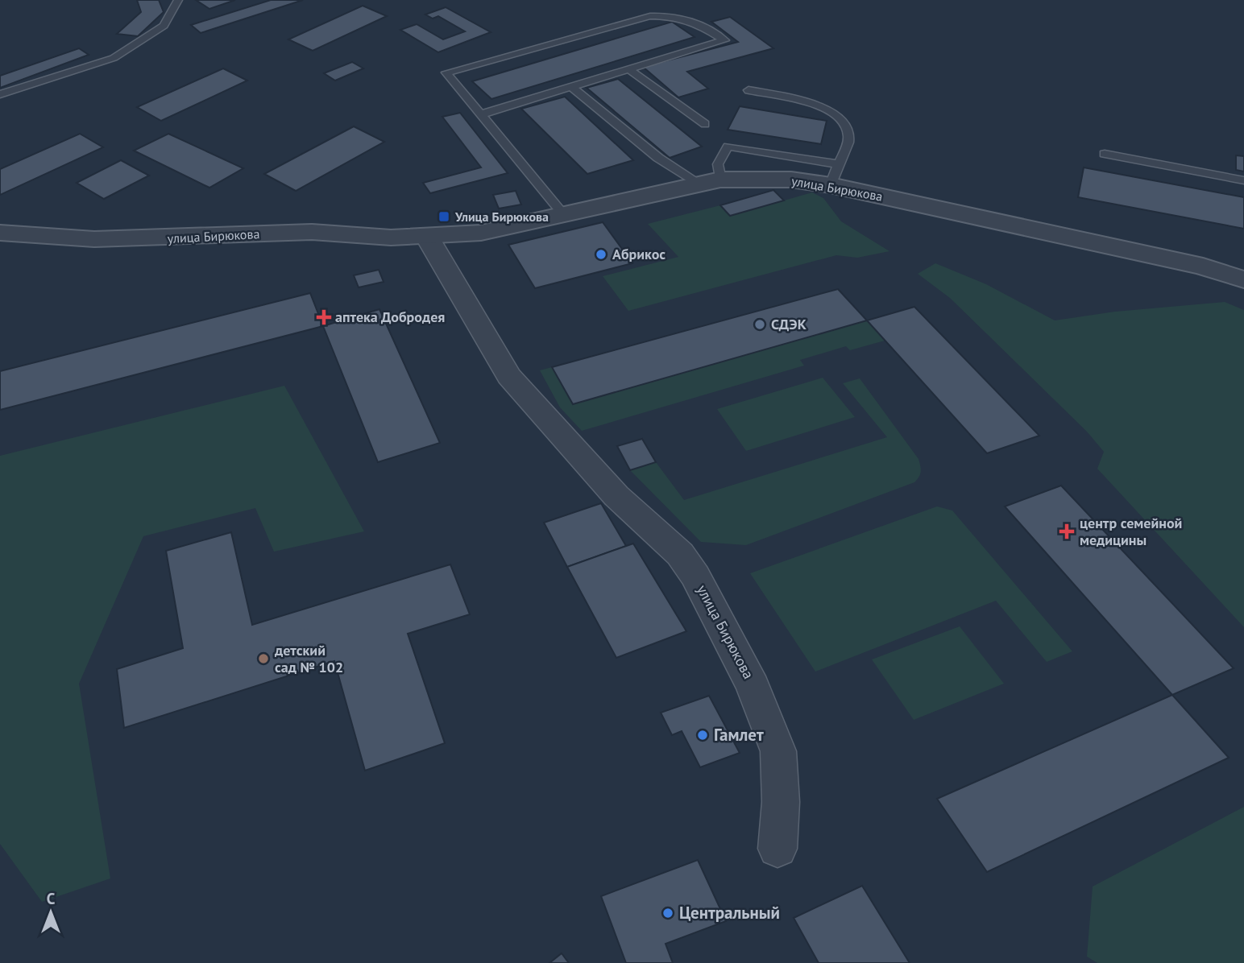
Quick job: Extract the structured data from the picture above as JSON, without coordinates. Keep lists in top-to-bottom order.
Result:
{
  "streets": {
    "street": ["улица Бирюкова"]
  },
  "places": {
    "transit": ["Улица Бирюкова"],
    "other": [
      "Абрикос",
      "СДЭК",
      "детский сад № 102",
      "Гамлет",
      "Центральный"
    ],
    "health": ["аптека Добродея", "центр семейной медицины"]
  },
  "north": "top"
}
